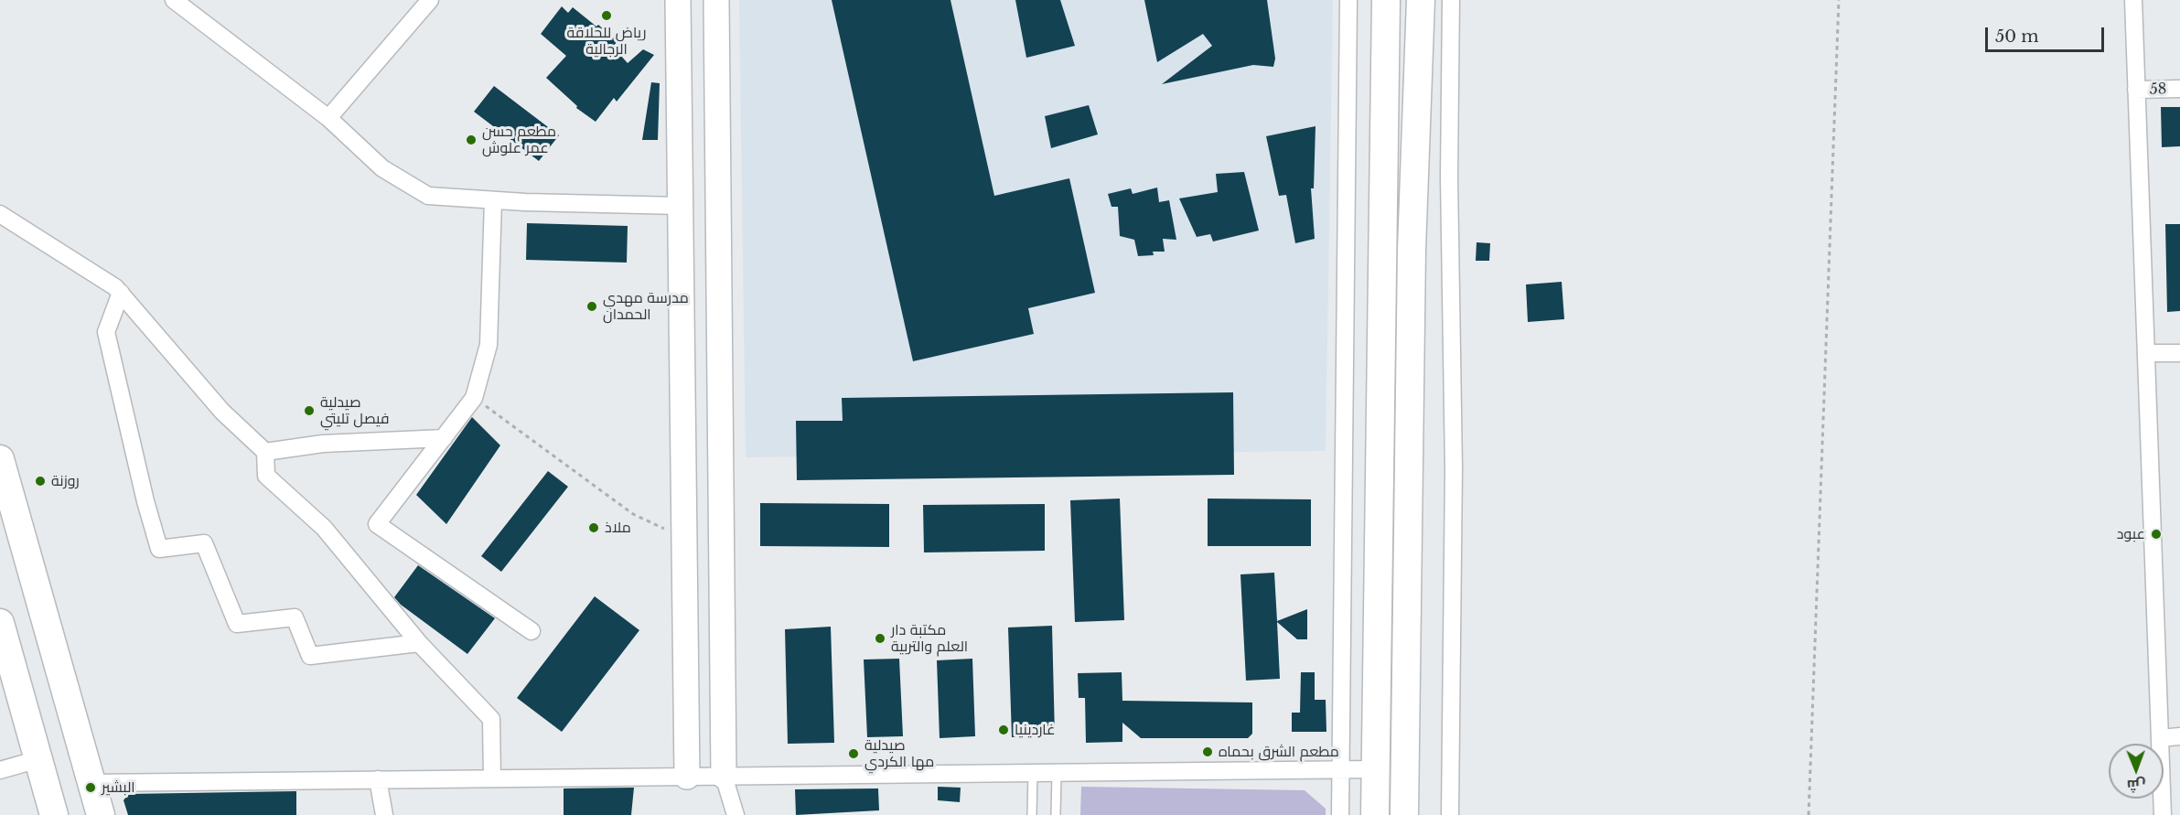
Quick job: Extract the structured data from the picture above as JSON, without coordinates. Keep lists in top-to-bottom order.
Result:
{
  "streets": {
    "street": ["58"]
  },
  "places": [
    "رياض للحلاقة الرجالية",
    "مطعم حسن عمر علوش",
    "مدرسة مهدي الحمدان",
    "صيدلية فيصل تليتي",
    "روزنة",
    "ملاذ",
    "عبود",
    "مكتبة دار العلم والتربية",
    "غاردينيا",
    "مطعم الشرق بحماه",
    "صيدلية مها الكردي",
    "البشير"
  ],
  "scale_bar": "50 m",
  "north": "bottom"
}
